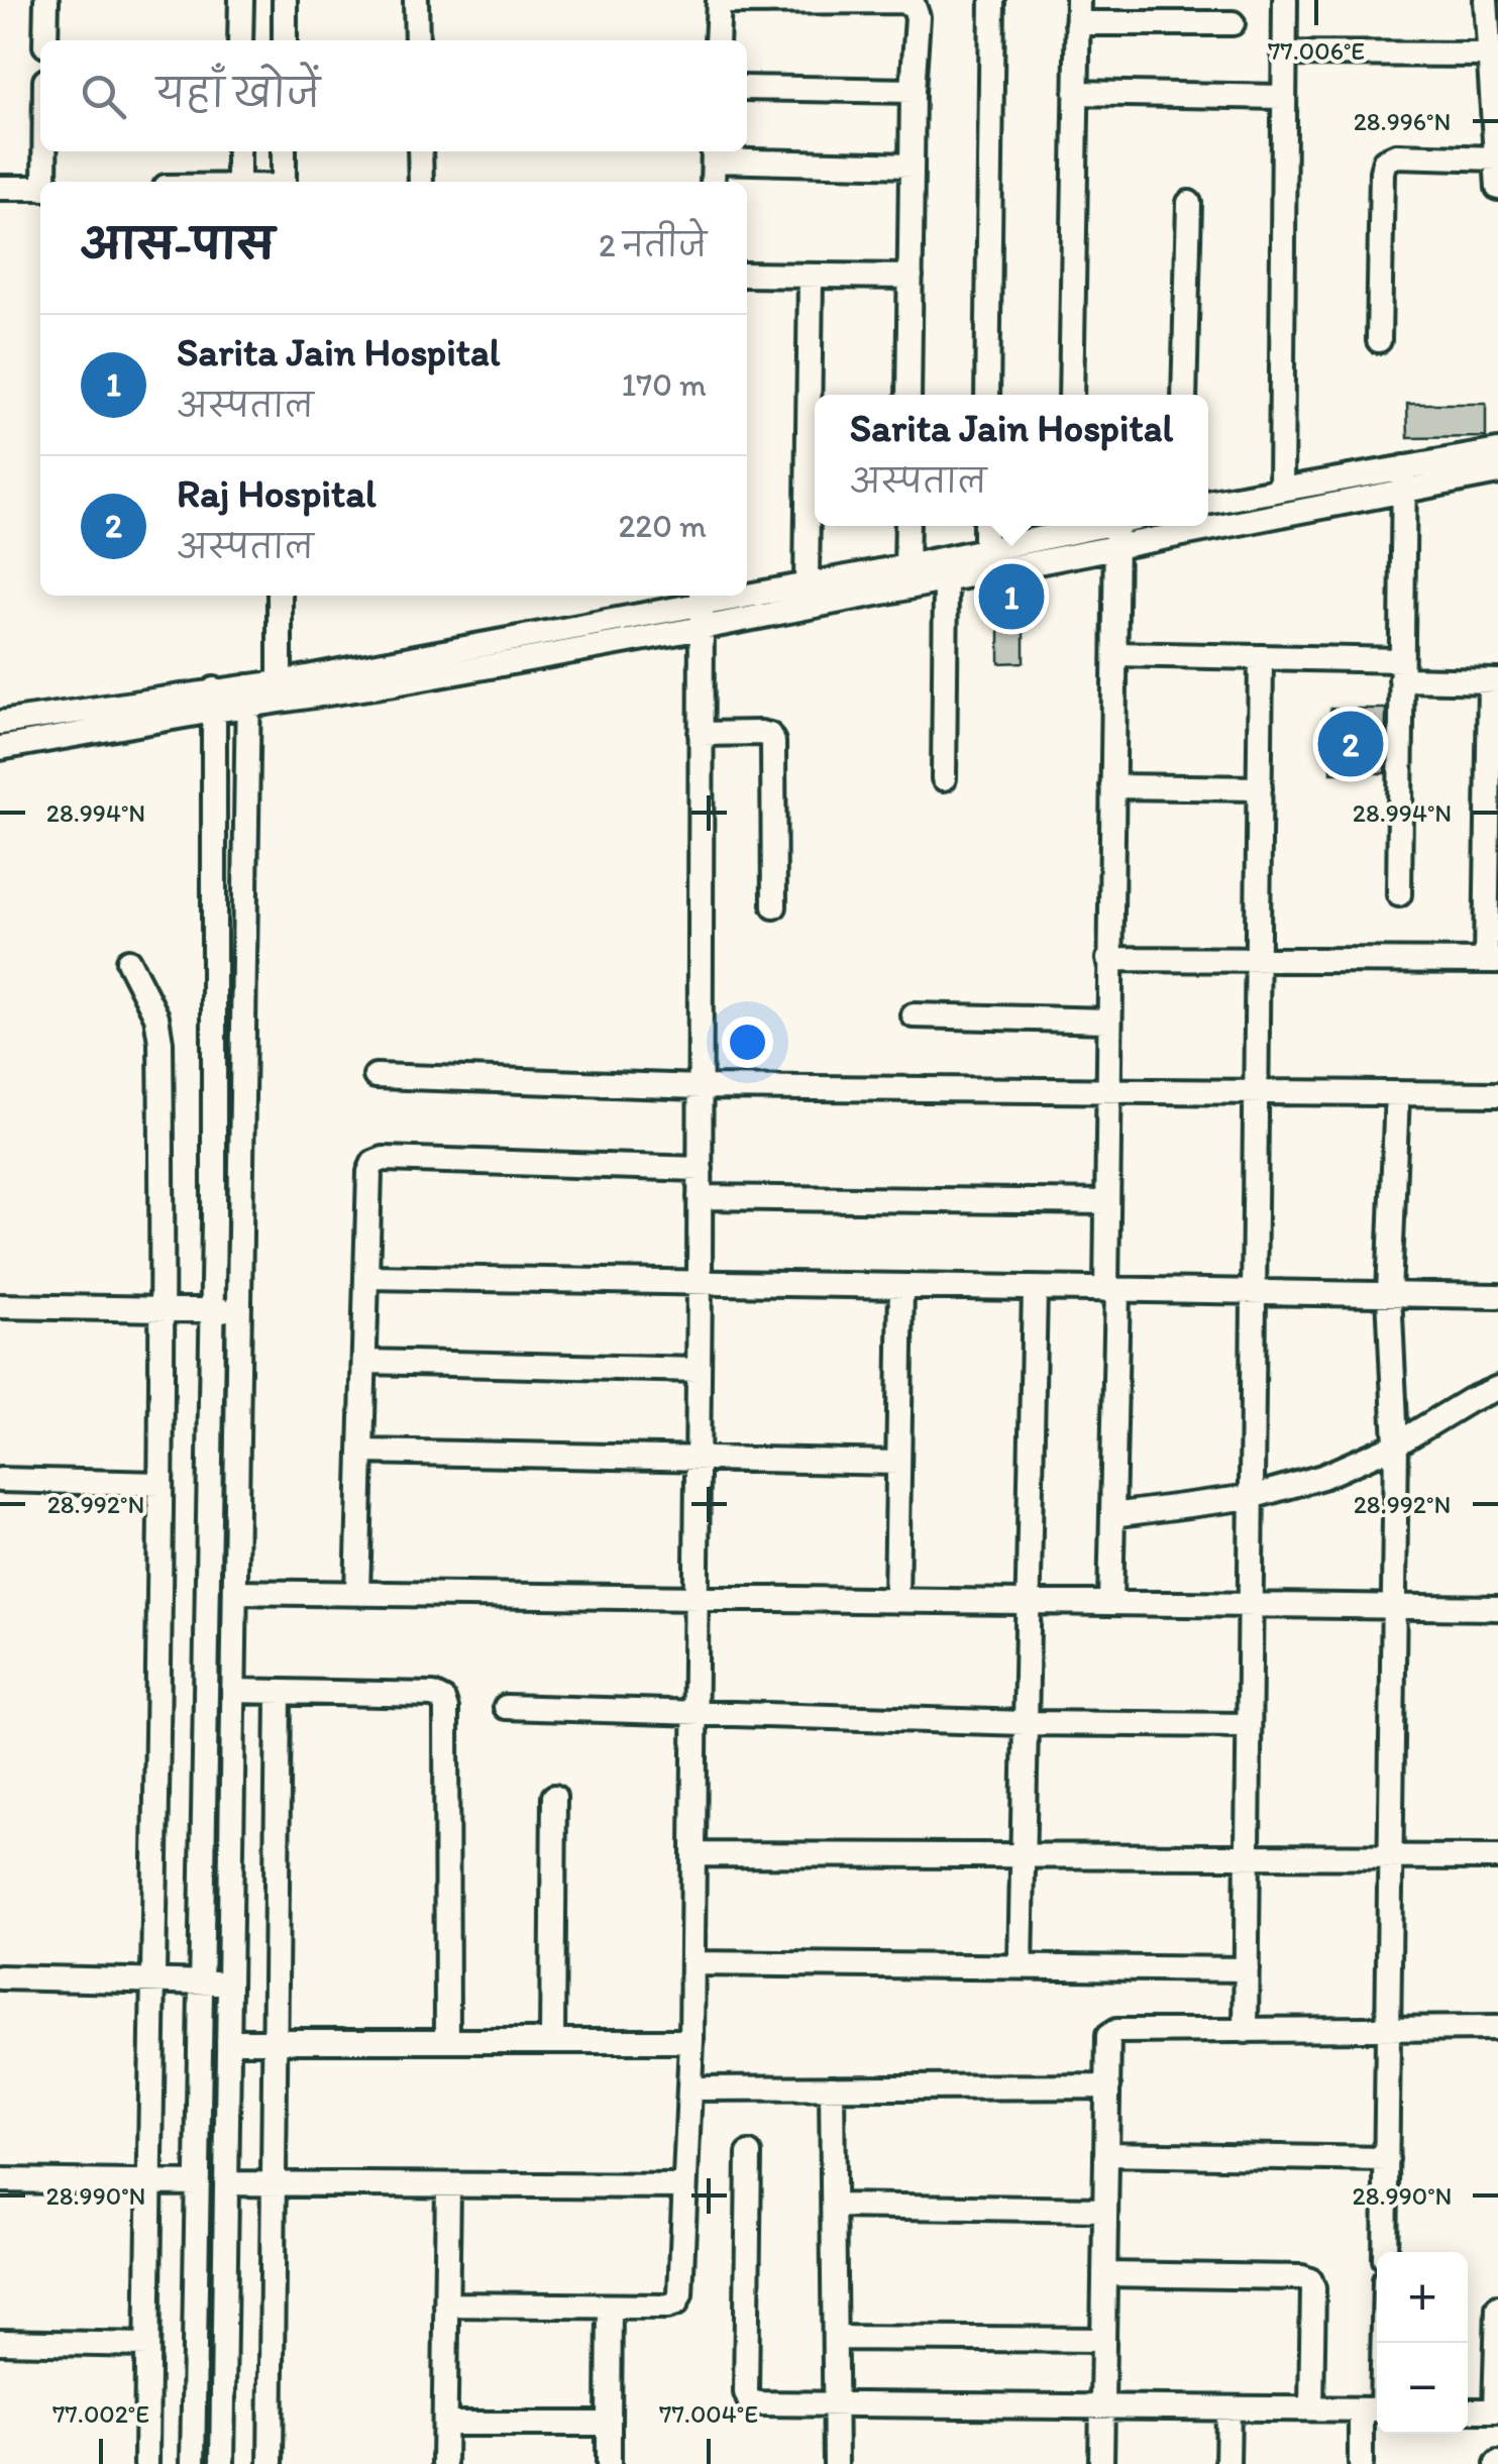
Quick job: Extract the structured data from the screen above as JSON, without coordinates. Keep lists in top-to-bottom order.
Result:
{
  "page": {
    "search": "यहाँ खोजें",
    "heading": ["आस-पास", "2 नतीजे"],
    "list": [
      {
        "mark": "1",
        "name": "Sarita Jain Hospital",
        "note": "अस्पताल",
        "value": "170 m"
      },
      {
        "mark": "2",
        "name": "Raj Hospital",
        "note": "अस्पताल",
        "value": "220 m"
      }
    ],
    "popup": ["Sarita Jain Hospital", "अस्पताल"],
    "pins": ["1", "2"],
    "map_buttons": ["+", "−"]
  },
  "coordinates": [
    "77.006°E",
    "28.996°N",
    "28.994°N",
    "28.992°N",
    "28.990°N",
    "77.002°E",
    "77.004°E"
  ]
}
